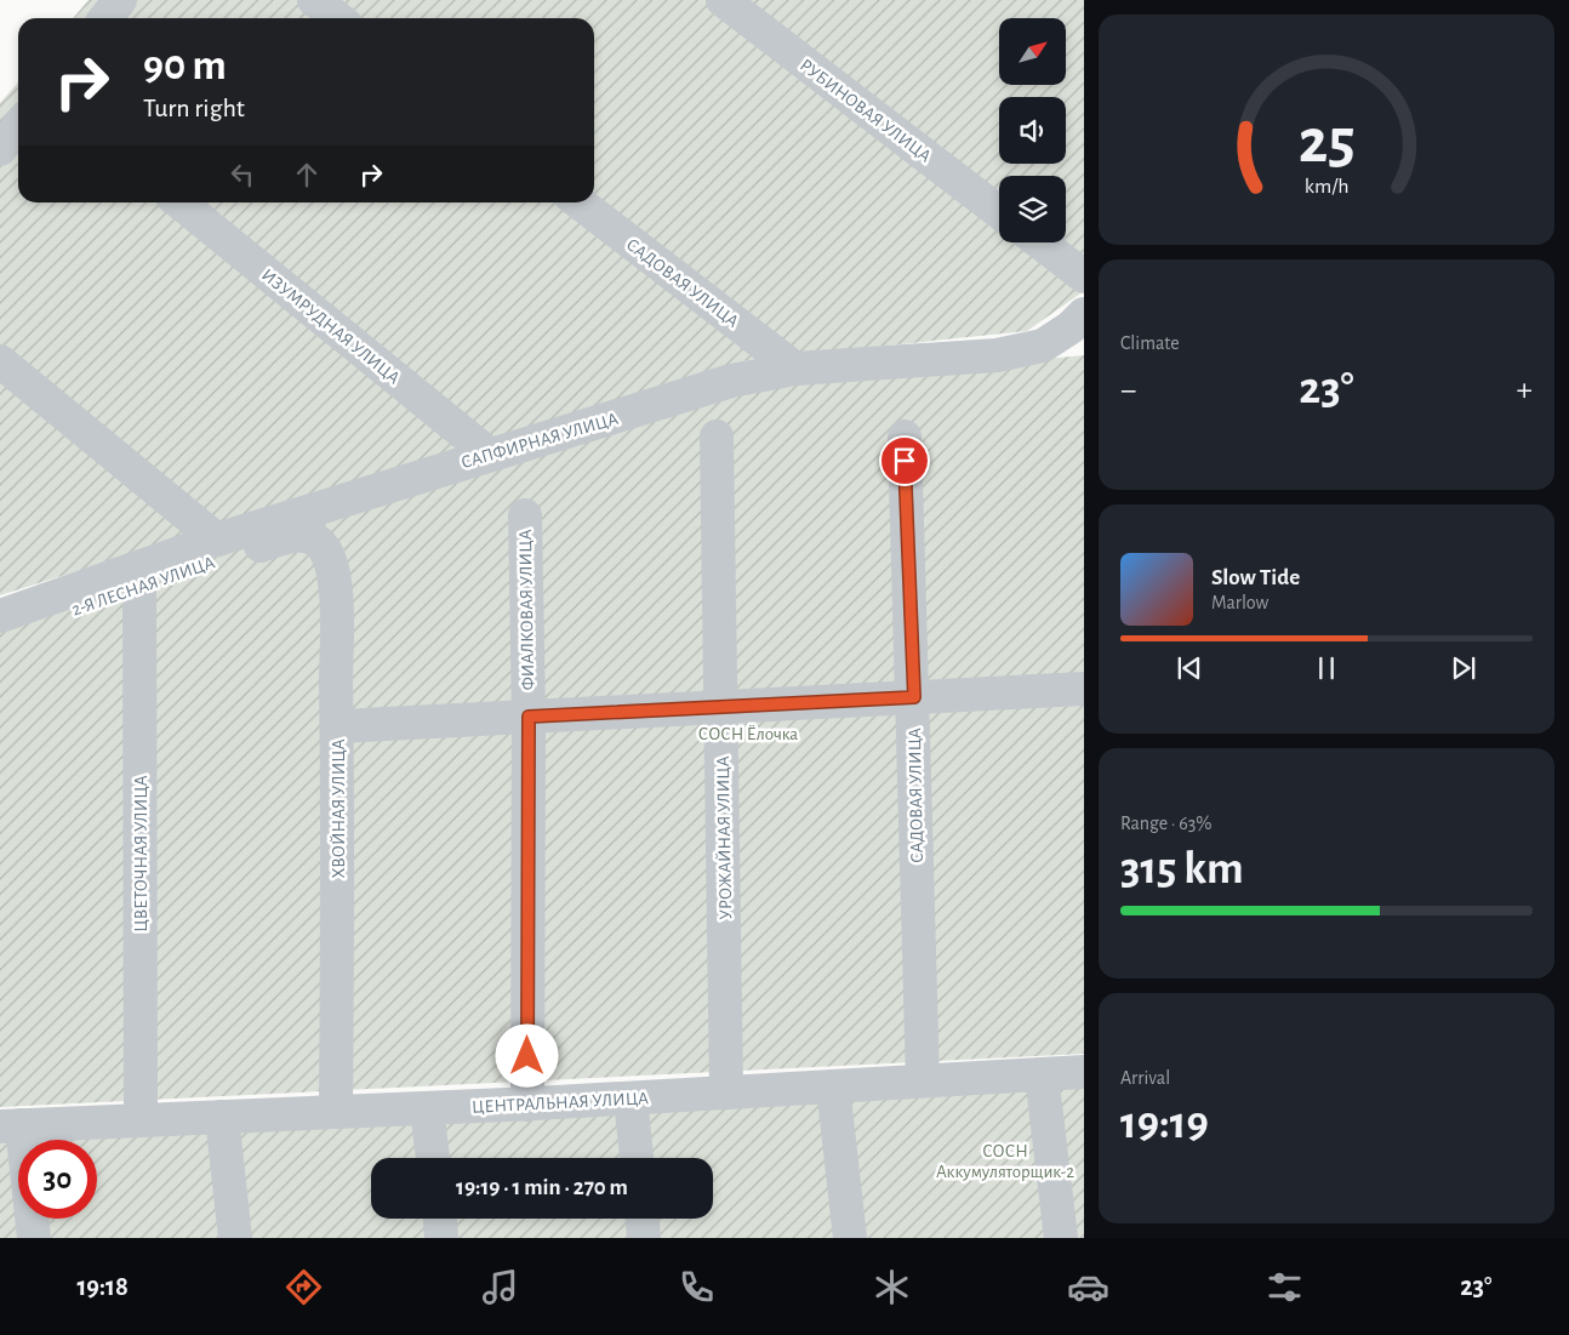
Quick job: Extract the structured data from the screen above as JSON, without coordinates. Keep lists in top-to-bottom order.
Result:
{
  "streets": {
    "street": [
      "РУБИНОВАЯ УЛИЦА",
      "САДОВАЯ УЛИЦА",
      "ИЗУМРУДНАЯ УЛИЦА",
      "САПФИРНАЯ УЛИЦА",
      "2-Я ЛЕСНАЯ УЛИЦА",
      "ФИАЛКОВАЯ УЛИЦА",
      "ХВОЙНАЯ УЛИЦА",
      "УРОЖАЙНАЯ УЛИЦА",
      "ЦВЕТОЧНАЯ УЛИЦА",
      "ЦЕНТРАЛЬНАЯ УЛИЦА"
    ]
  },
  "crossings": [
    ["САДОВАЯ УЛИЦА", "САПФИРНАЯ УЛИЦА"],
    ["САДОВАЯ УЛИЦА", "ЦЕНТРАЛЬНАЯ УЛИЦА"],
    ["ИЗУМРУДНАЯ УЛИЦА", "САПФИРНАЯ УЛИЦА"],
    ["2-Я ЛЕСНАЯ УЛИЦА", "ХВОЙНАЯ УЛИЦА"],
    ["2-Я ЛЕСНАЯ УЛИЦА", "ЦВЕТОЧНАЯ УЛИЦА"],
    ["ФИАЛКОВАЯ УЛИЦА", "ЦЕНТРАЛЬНАЯ УЛИЦА"],
    ["ХВОЙНАЯ УЛИЦА", "ЦЕНТРАЛЬНАЯ УЛИЦА"],
    ["УРОЖАЙНАЯ УЛИЦА", "ЦЕНТРАЛЬНАЯ УЛИЦА"],
    ["ЦВЕТОЧНАЯ УЛИЦА", "ЦЕНТРАЛЬНАЯ УЛИЦА"]
  ],
  "parks": ["СОСН Ёлочка", "СОСН Аккумуляторщик-2"],
  "north": "top right",
  "page": {
    "turn": ["90 m", "Turn right"],
    "tile": [
      "Climate",
      ["Range · 63%", "315 km"],
      ["Arrival", "19:19"]
    ],
    "heat": ["−", "23°", "+"],
    "song": ["Slow Tide", "Marlow"],
    "limit": "30",
    "trip": "19:19 · 1 min · 270 m",
    "tabs": ["19:18", "23°"],
    "gauge": ["25", "km/h"]
  }
}
